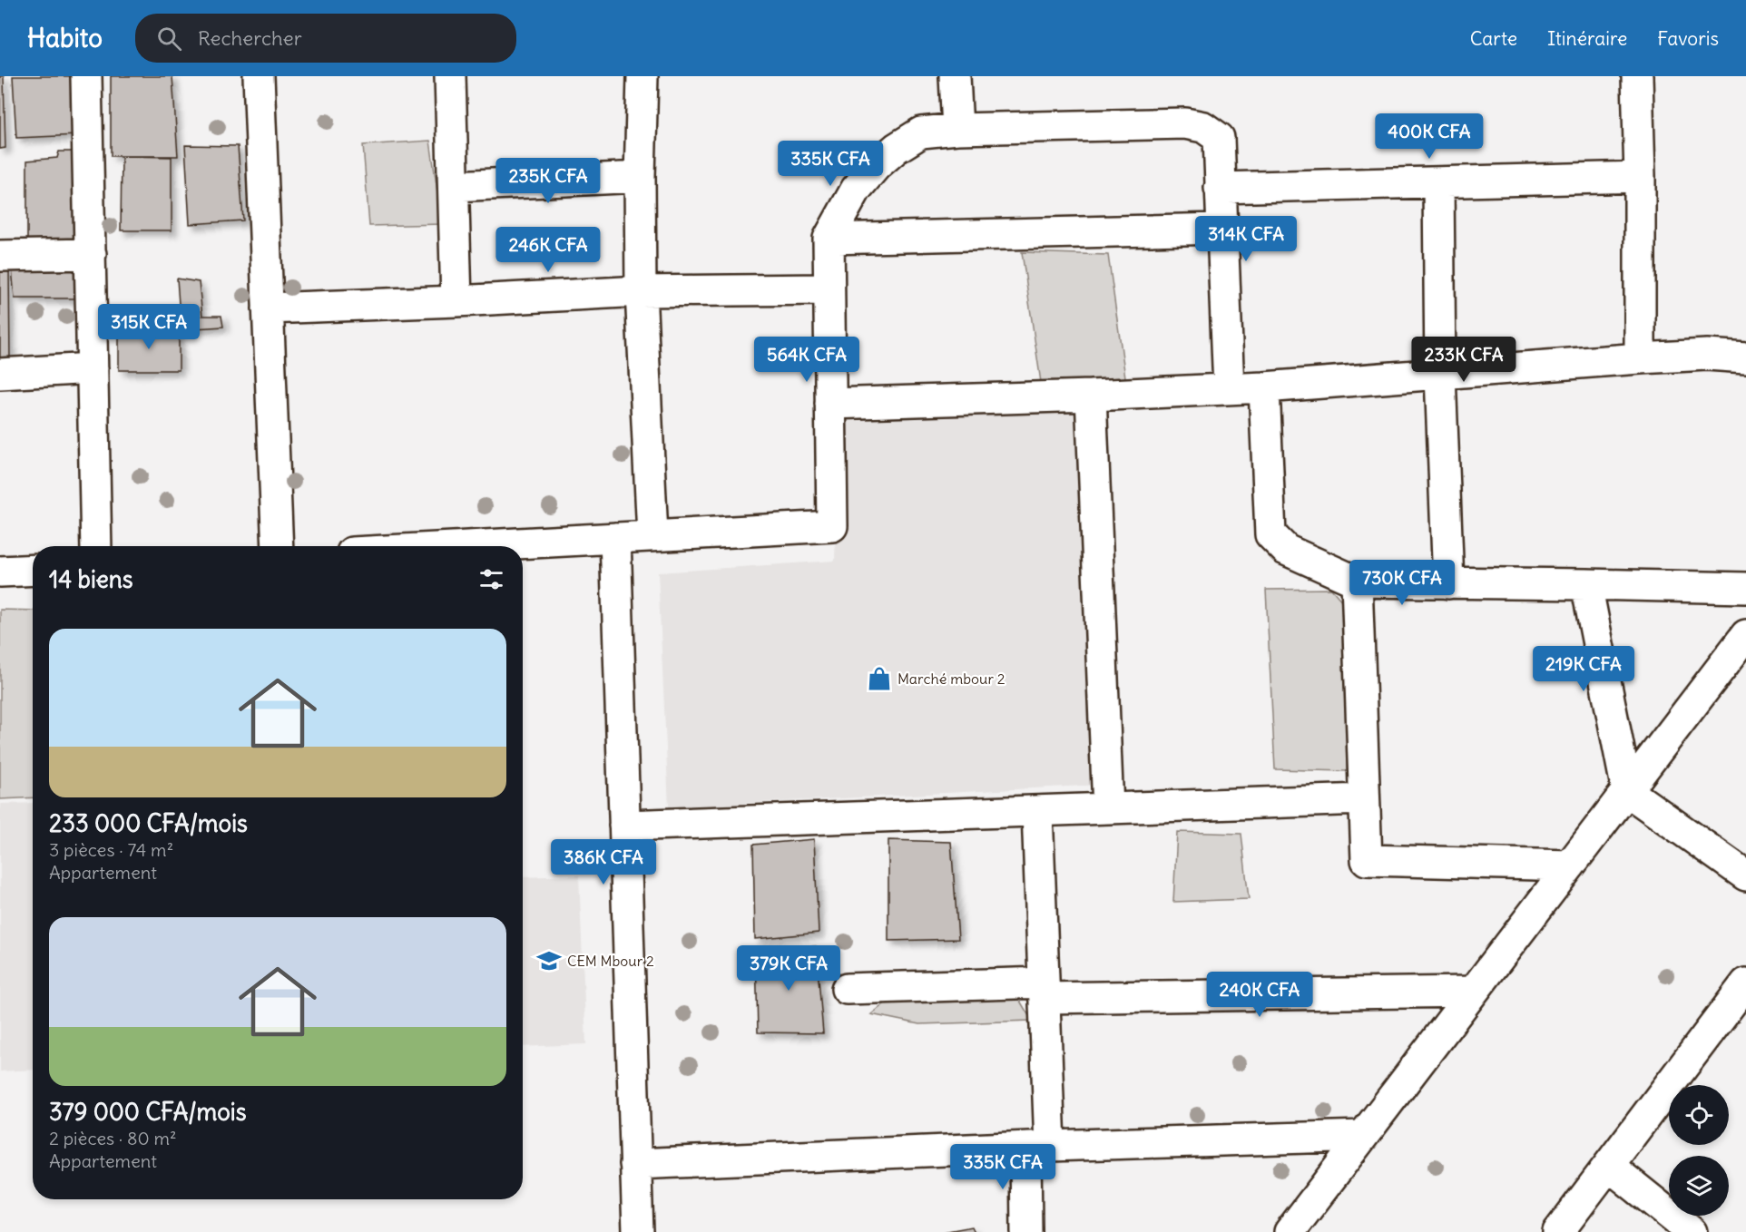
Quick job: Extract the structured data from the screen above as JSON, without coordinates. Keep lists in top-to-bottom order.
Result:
{
  "places": {
    "shop": ["Marché mbour 2"],
    "school or university": ["CEM Mbour 2"]
  },
  "page": {
    "header": "Habito",
    "search": "Rechercher",
    "nav": ["Carte", "Itinéraire", "Favoris"],
    "price": [
      "400K CFA",
      "335K CFA",
      "235K CFA",
      "314K CFA",
      "246K CFA",
      "315K CFA",
      "564K CFA",
      "233K CFA",
      "730K CFA",
      "219K CFA",
      "386K CFA",
      "379K CFA",
      "240K CFA",
      "335K CFA"
    ],
    "heading": "14 biens",
    "list": [
      {
        "name": "233 000 CFA/mois",
        "note": "3 pièces · 74 m² · Appartement"
      },
      {
        "name": "379 000 CFA/mois",
        "note": "2 pièces · 80 m² · Appartement"
      }
    ]
  }
}
